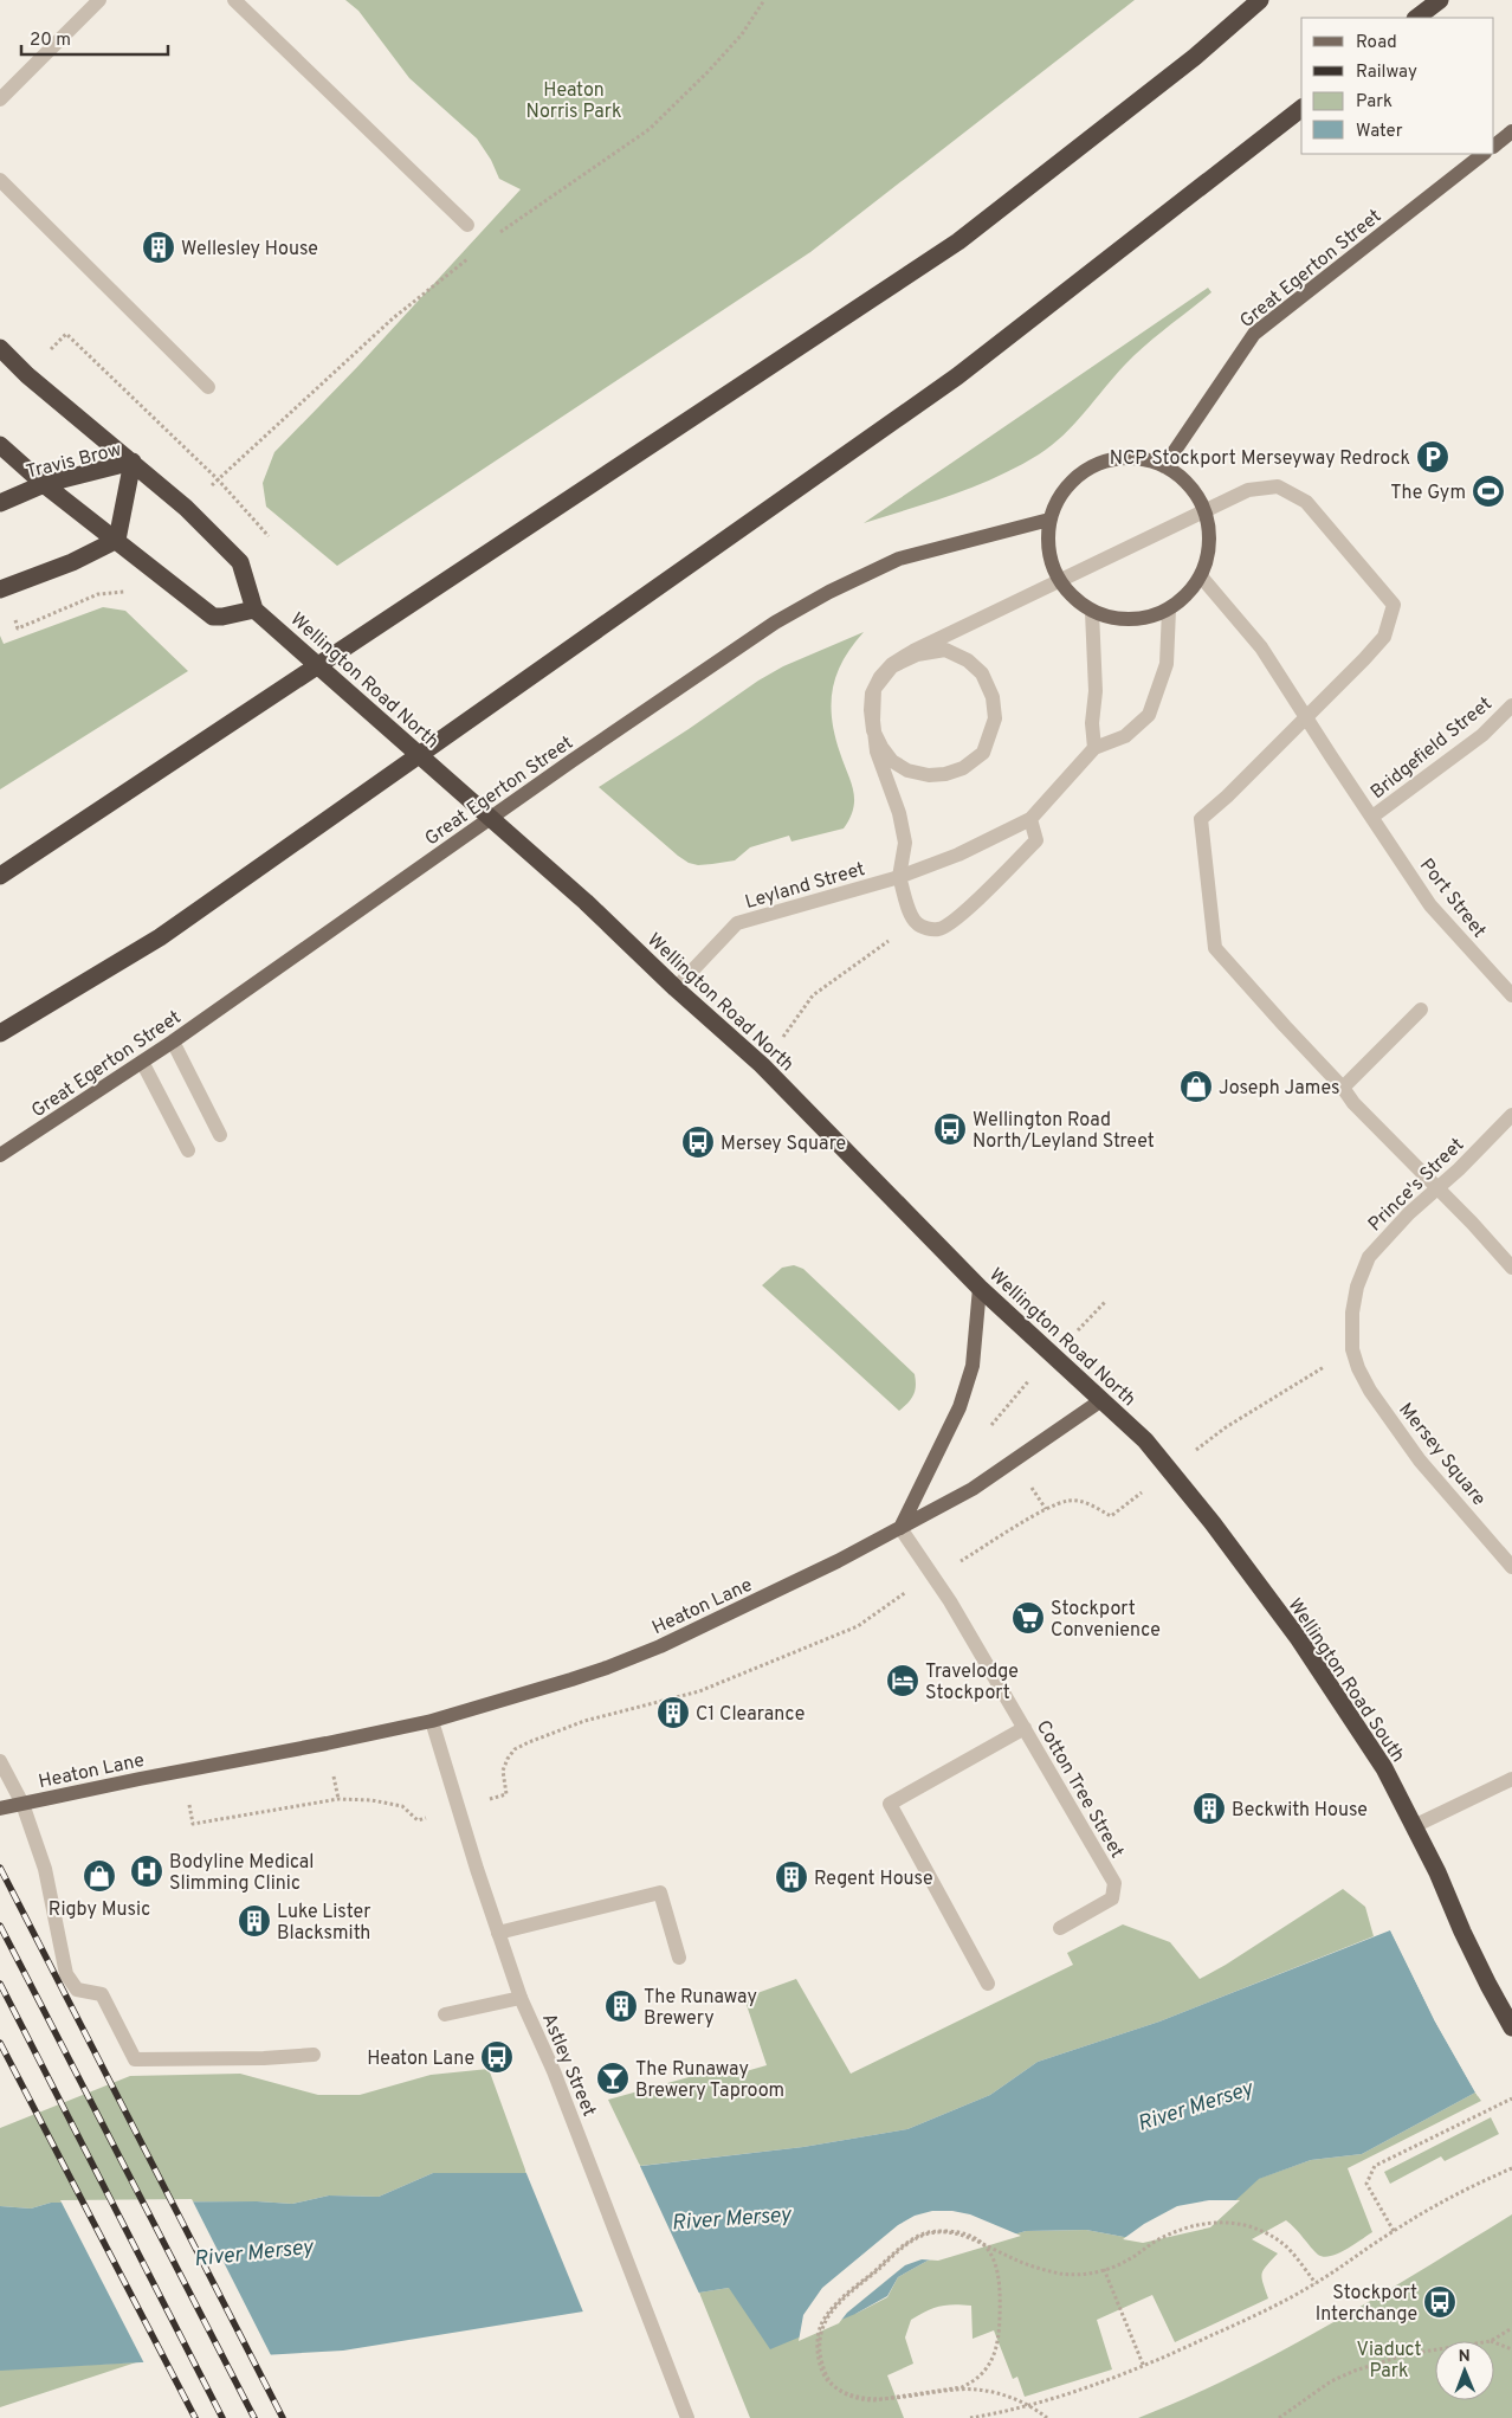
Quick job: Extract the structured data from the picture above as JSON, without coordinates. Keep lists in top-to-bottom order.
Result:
{
  "streets": {
    "highway": ["Travis Brow", "Wellington Road North", "Wellington Road South"],
    "main road": ["Great Egerton Street", "Heaton Lane"],
    "street": [
      "Bridgefield Street",
      "Leyland Street",
      "Port Street",
      "Prince's Street",
      "Mersey Square",
      "Cotton Tree Street",
      "Astley Street"
    ]
  },
  "crossings": [
    ["Great Egerton Street", "Leyland Street"],
    ["Great Egerton Street", "Port Street"],
    ["Wellington Road North", "Leyland Street"],
    ["Wellington Road North", "Heaton Lane"],
    ["Wellington Road North", "Wellington Road South"],
    ["Bridgefield Street", "Port Street"],
    ["Leyland Street", "Port Street"],
    ["Prince's Street", "Mersey Square"],
    ["Heaton Lane", "Cotton Tree Street"],
    ["Heaton Lane", "Astley Street"]
  ],
  "water": ["River Mersey"],
  "parks": ["Heaton Norris Park", "Viaduct Park"],
  "places": {
    "building": [
      "Wellesley House",
      "C1 Clearance",
      "Beckwith House",
      "Regent House",
      "Luke Lister Blacksmith",
      "The Runaway Brewery"
    ],
    "parking": ["NCP Stockport Merseyway Redrock"],
    "sports": ["The Gym"],
    "shop": ["Joseph James", "Rigby Music"],
    "bus stop": [
      "Wellington Road North/Leyland Street",
      "Mersey Square",
      "Heaton Lane",
      "Stockport Interchange"
    ],
    "supermarket": ["Stockport Convenience"],
    "hotel": ["Travelodge Stockport"],
    "hospital": ["Bodyline Medical Slimming Clinic"],
    "bar": ["The Runaway Brewery Taproom"]
  },
  "legend": [
    "Road",
    "Railway",
    "Park",
    "Water"
  ],
  "scale_bar": "20 m",
  "north": "top"
}
